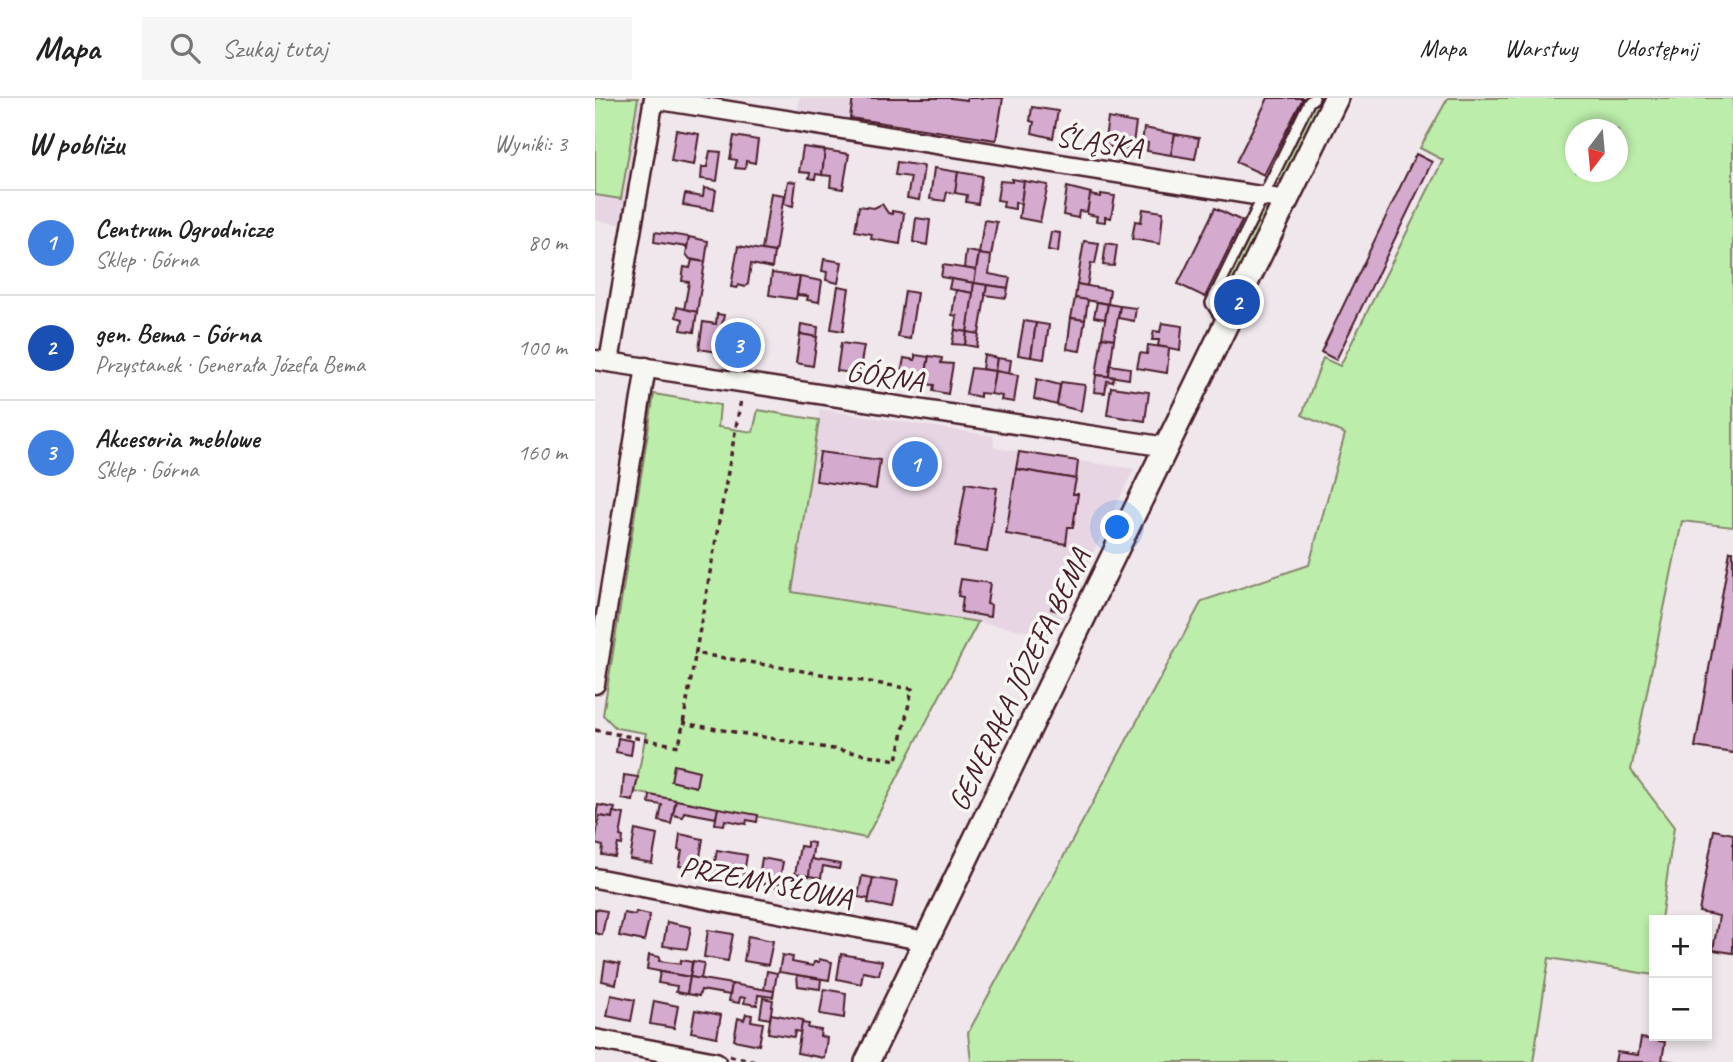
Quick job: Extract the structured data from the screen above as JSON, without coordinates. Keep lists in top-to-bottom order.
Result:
{
  "streets": {
    "street": [
      "ŚLĄSKA",
      "GÓRNA",
      "GENERAŁA JÓZEFA BEMA",
      "PRZEMYSŁOWA"
    ]
  },
  "crossings": [
    ["ŚLĄSKA", "GENERAŁA JÓZEFA BEMA"],
    ["GÓRNA", "GENERAŁA JÓZEFA BEMA"],
    ["GENERAŁA JÓZEFA BEMA", "PRZEMYSŁOWA"]
  ],
  "north": "bottom",
  "page": {
    "header": "Mapa",
    "search": "Szukaj tutaj",
    "nav": ["Mapa", "Warstwy", "Udostępnij"],
    "heading": ["W pobliżu", "Wyniki: 3"],
    "list": [
      {
        "mark": "1",
        "name": "Centrum Ogrodnicze",
        "note": "Sklep · Górna",
        "value": "80 m"
      },
      {
        "mark": "2",
        "name": "gen. Bema - Górna",
        "note": "Przystanek · Generała Józefa Bema",
        "value": "100 m"
      },
      {
        "mark": "3",
        "name": "Akcesoria meblowe",
        "note": "Sklep · Górna",
        "value": "160 m"
      }
    ],
    "pins": ["2", "3", "1"],
    "map_buttons": ["+", "−"]
  }
}
